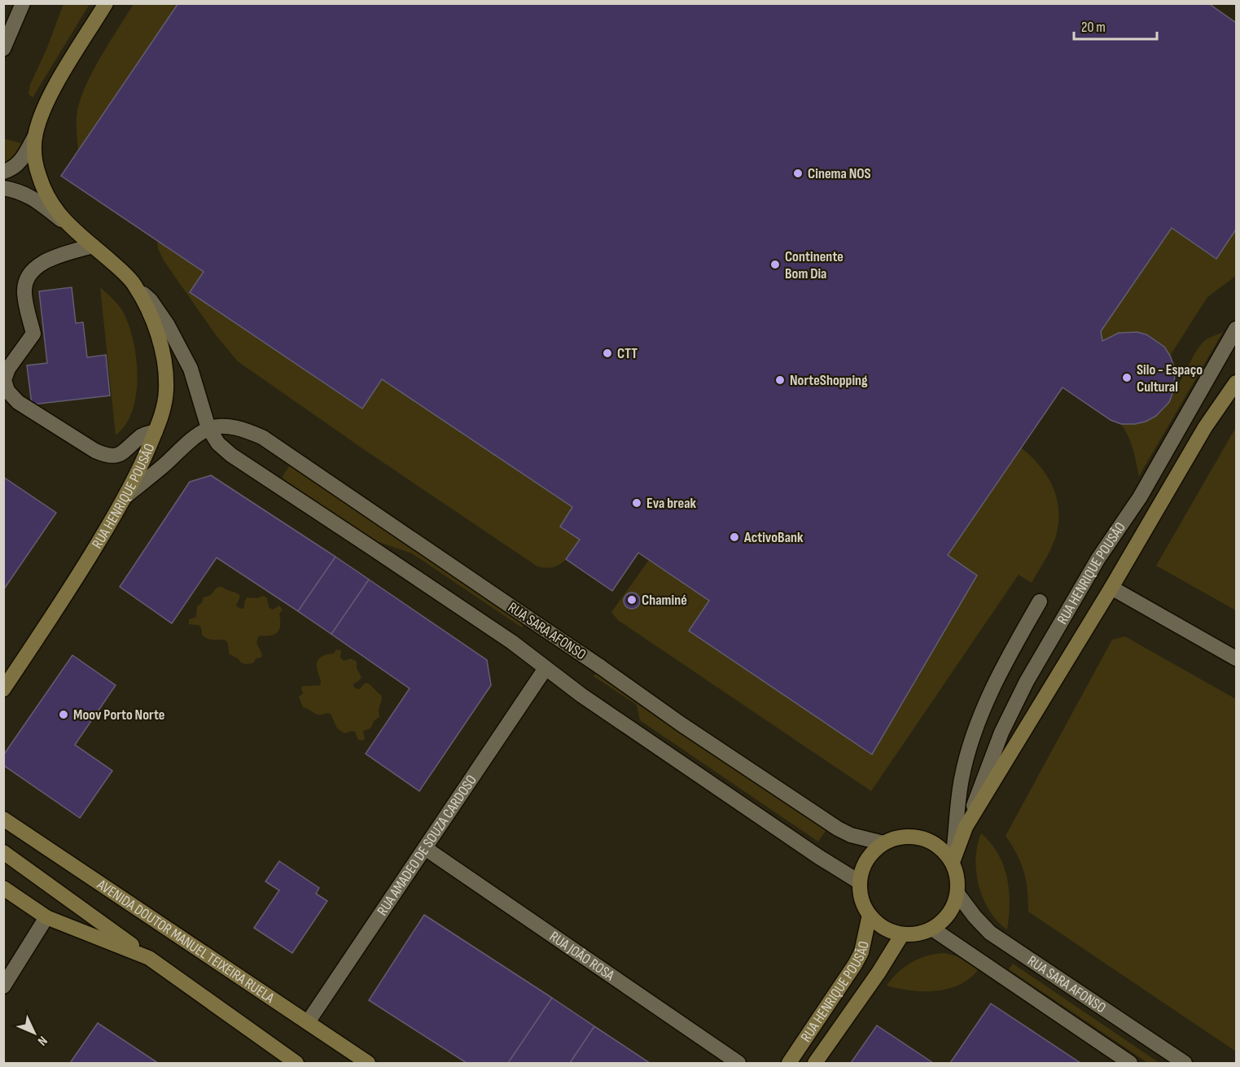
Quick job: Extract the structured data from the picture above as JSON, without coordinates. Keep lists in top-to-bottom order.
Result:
{
  "streets": {
    "street": [
      "RUA HENRIQUE POUSÃO",
      "RUA SARA AFONSO",
      "RUA AMADEO DE SOUZA CARDOSO",
      "AVENIDA DOUTOR MANUEL TEIXEIRA RUELA",
      "RUA JOÃO ROSA"
    ]
  },
  "crossings": [
    ["RUA HENRIQUE POUSÃO", "RUA SARA AFONSO"],
    ["RUA SARA AFONSO", "RUA AMADEO DE SOUZA CARDOSO"],
    ["RUA AMADEO DE SOUZA CARDOSO", "AVENIDA DOUTOR MANUEL TEIXEIRA RUELA"],
    ["RUA AMADEO DE SOUZA CARDOSO", "RUA JOÃO ROSA"]
  ],
  "places": [
    "Cinema NOS",
    "Continente Bom Dia",
    "CTT",
    "Silo - Espaço Cultural",
    "NorteShopping",
    "Eva break",
    "ActivoBank",
    "Chaminé",
    "Moov Porto Norte"
  ],
  "scale_bar": "20 m",
  "north": "bottom right"
}
